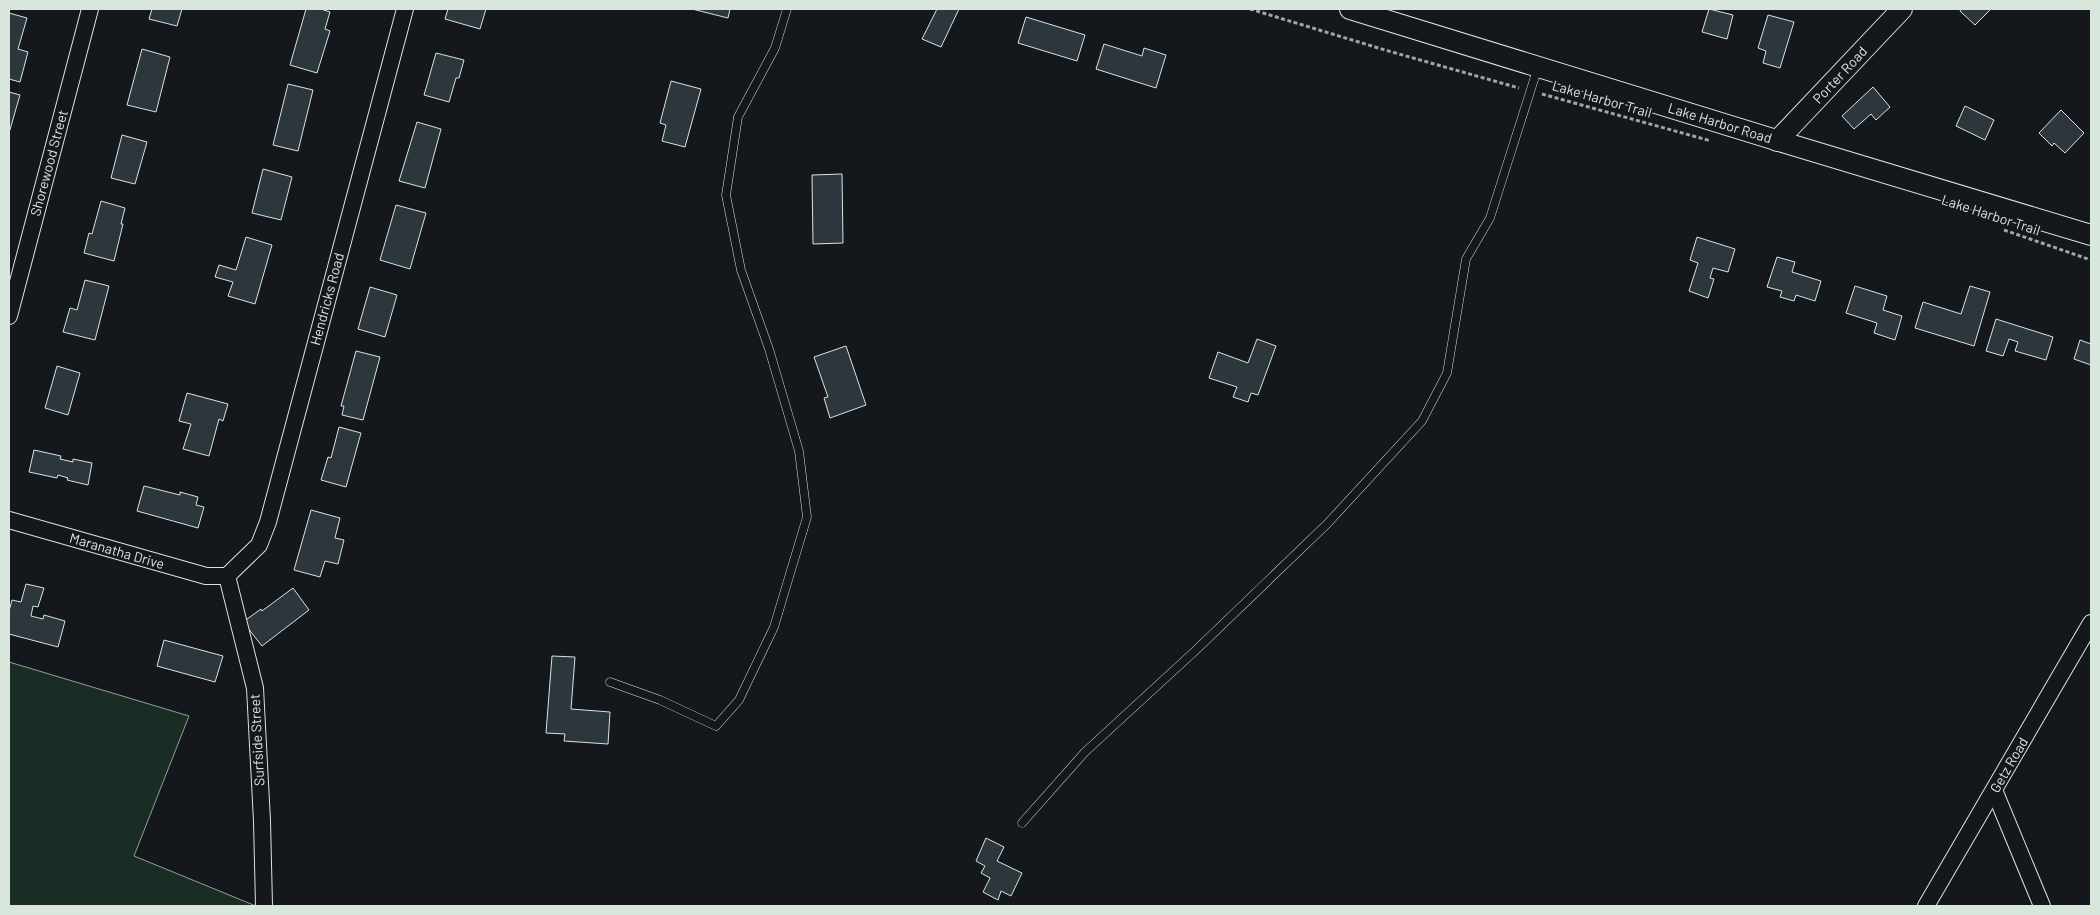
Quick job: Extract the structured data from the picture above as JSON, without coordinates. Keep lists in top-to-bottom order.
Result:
{
  "streets": {
    "street": [
      "Porter Road",
      "Lake Harbor Road",
      "Shorewood Street",
      "Hendricks Road",
      "Maranatha Drive",
      "Surfside Street",
      "Getz Road"
    ],
    "path": ["Lake Harbor Trail"]
  },
  "crossings": [
    ["Porter Road", "Lake Harbor Road"],
    ["Hendricks Road", "Maranatha Drive"],
    ["Hendricks Road", "Surfside Street"],
    ["Maranatha Drive", "Surfside Street"]
  ]
}
